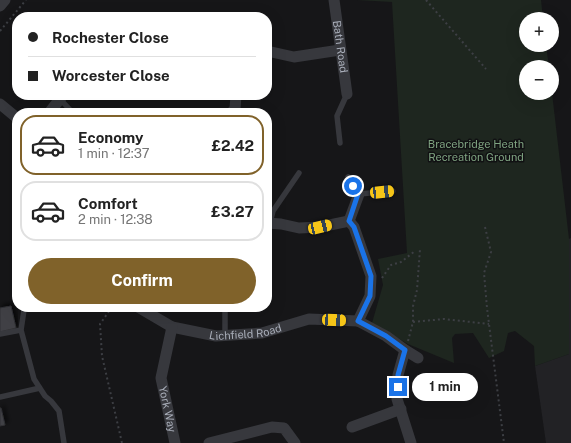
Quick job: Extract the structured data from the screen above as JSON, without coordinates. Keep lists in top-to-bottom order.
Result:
{
  "streets": {
    "street": ["Bath Road", "Lichfield Road", "York Way"]
  },
  "crossings": [
    ["Lichfield Road", "York Way"]
  ],
  "parks": ["Bracebridge Heath Recreation Ground"],
  "page": {
    "map_buttons": ["+", "−"],
    "banner": ["Rochester Close", "Worcester Close"],
    "list": [
      {
        "name": "Economy",
        "note": "1 min · 12:37",
        "value": "£2.42"
      },
      {
        "name": "Comfort",
        "note": "2 min · 12:38",
        "value": "£3.27"
      }
    ],
    "buttons": "Confirm",
    "bubble": "1 min"
  }
}
